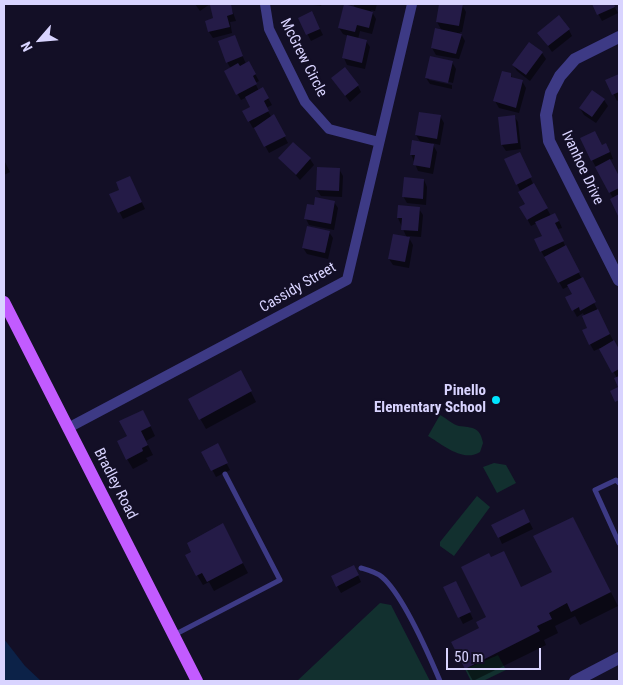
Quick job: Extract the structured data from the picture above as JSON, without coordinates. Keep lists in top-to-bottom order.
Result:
{
  "streets": {
    "main road": ["Bradley Road"],
    "street": ["McGrew Circle", "Ivanhoe Drive", "Cassidy Street"]
  },
  "crossings": [
    ["McGrew Circle", "Cassidy Street"],
    ["Cassidy Street", "Bradley Road"]
  ],
  "places": ["Pinello Elementary School"],
  "scale_bar": "50 m",
  "north": "bottom left"
}
